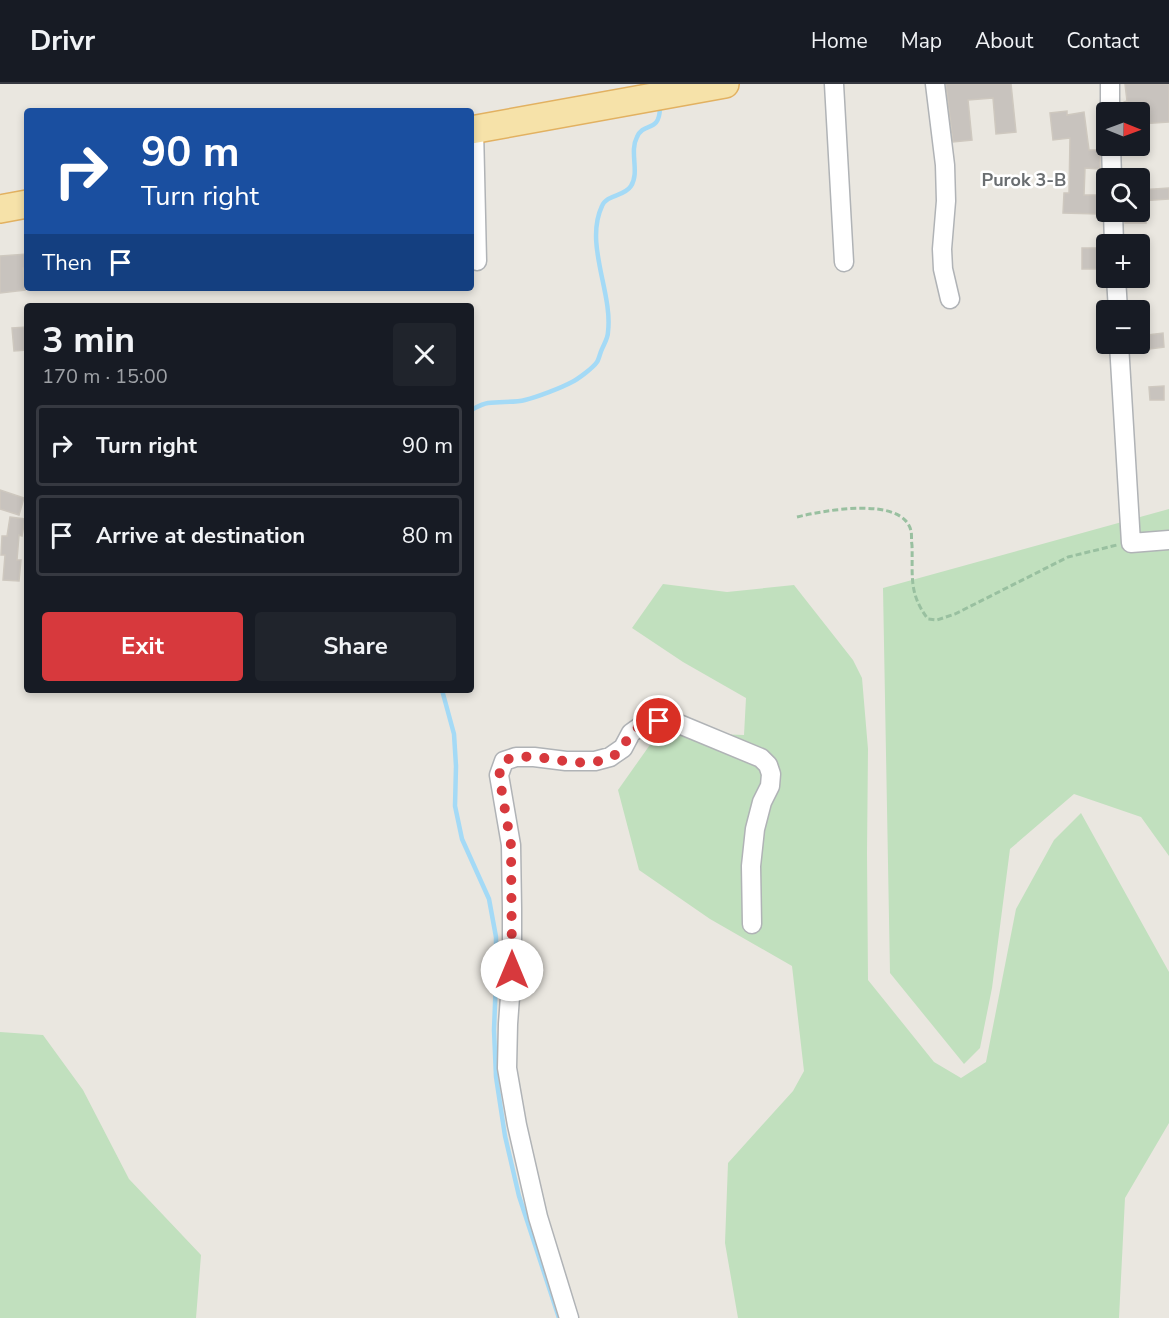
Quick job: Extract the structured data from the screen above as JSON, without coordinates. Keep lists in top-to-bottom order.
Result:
{
  "districts": ["Purok 3-B"],
  "north": "right",
  "page": {
    "header": "Drivr",
    "nav": [
      "Home",
      "Map",
      "About",
      "Contact"
    ],
    "map_buttons": ["+", "−"],
    "turn": ["90 m", "Turn right"],
    "then": "Then",
    "heading": ["3 min", "170 m · 15:00"],
    "list": [
      {
        "name": "Turn right",
        "value": "90 m"
      },
      {
        "name": "Arrive at destination",
        "value": "80 m"
      }
    ],
    "buttons": ["Exit", "Share"]
  }
}
